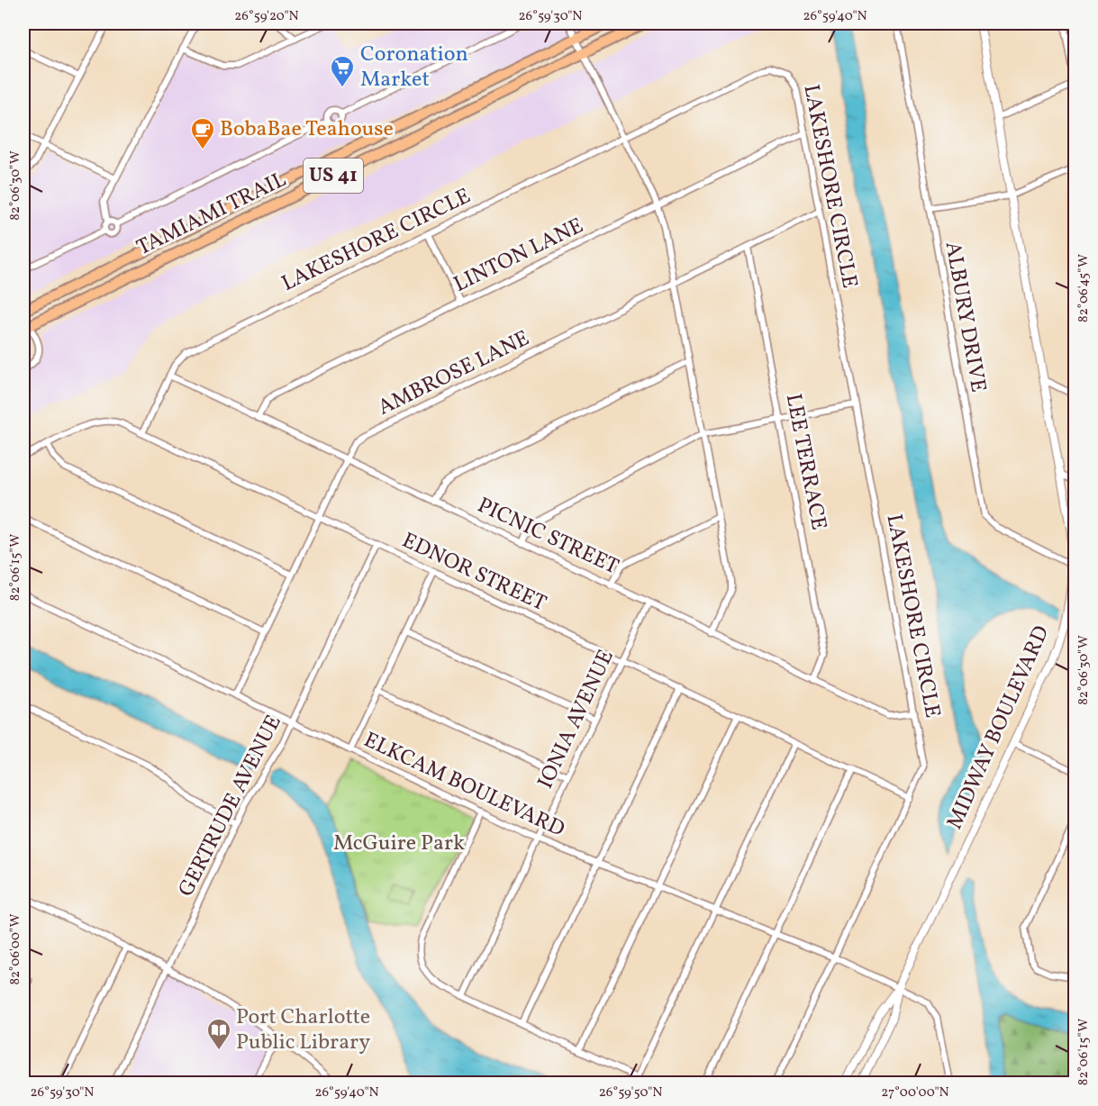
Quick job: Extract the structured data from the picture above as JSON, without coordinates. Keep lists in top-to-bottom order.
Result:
{
  "streets": {
    "main road": ["US 41", "TAMIAMI TRAIL"],
    "street": [
      "LAKESHORE CIRCLE",
      "LINTON LANE",
      "ALBURY DRIVE",
      "AMBROSE LANE",
      "LEE TERRACE",
      "PICNIC STREET",
      "EDNOR STREET",
      "IONIA AVENUE",
      "MIDWAY BOULEVARD",
      "ELKCAM BOULEVARD",
      "GERTRUDE AVENUE"
    ]
  },
  "crossings": [
    ["LAKESHORE CIRCLE", "LINTON LANE"],
    ["LAKESHORE CIRCLE", "AMBROSE LANE"],
    ["LAKESHORE CIRCLE", "PICNIC STREET"],
    ["LAKESHORE CIRCLE", "EDNOR STREET"],
    ["LAKESHORE CIRCLE", "ELKCAM BOULEVARD"],
    ["LINTON LANE", "PICNIC STREET"],
    ["ALBURY DRIVE", "MIDWAY BOULEVARD"],
    ["AMBROSE LANE", "LEE TERRACE"],
    ["AMBROSE LANE", "PICNIC STREET"],
    ["AMBROSE LANE", "EDNOR STREET"],
    ["AMBROSE LANE", "ELKCAM BOULEVARD"],
    ["LEE TERRACE", "PICNIC STREET"],
    ["PICNIC STREET", "IONIA AVENUE"],
    ["EDNOR STREET", "IONIA AVENUE"],
    ["EDNOR STREET", "GERTRUDE AVENUE"],
    ["IONIA AVENUE", "ELKCAM BOULEVARD"],
    ["MIDWAY BOULEVARD", "ELKCAM BOULEVARD"],
    ["ELKCAM BOULEVARD", "GERTRUDE AVENUE"]
  ],
  "parks": ["McGuire Park"],
  "places": {
    "supermarket": ["Coronation Market"],
    "cafe": ["BobaBae Teahouse"],
    "library": ["Port Charlotte Public Library"]
  },
  "coordinates": [
    "26°59'20\"N",
    "26°59'30\"N",
    "26°59'40\"N",
    "82°06'30\"W",
    "82°06'45\"W",
    "82°06'15\"W",
    "82°06'00\"W",
    "26°59'50\"N",
    "27°00'00\"N"
  ]
}
